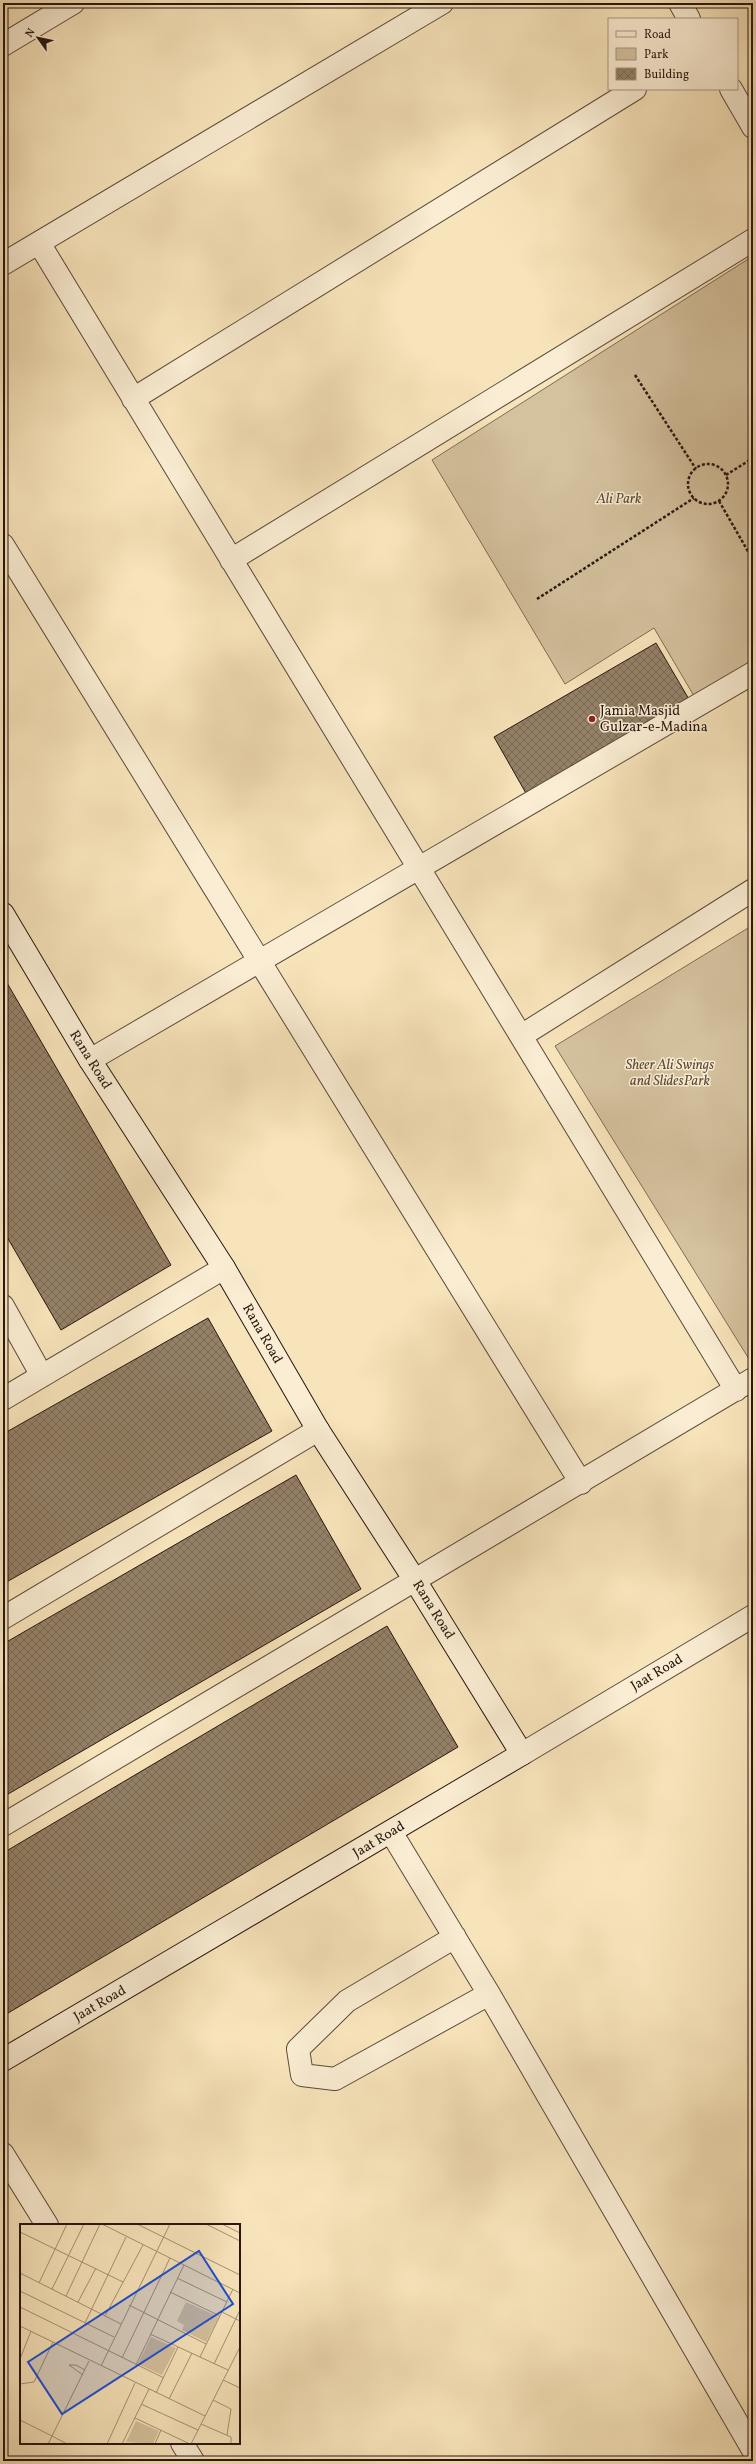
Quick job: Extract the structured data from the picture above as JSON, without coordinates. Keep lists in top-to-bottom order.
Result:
{
  "streets": {
    "street": ["Rana Road", "Jaat Road"]
  },
  "crossings": [
    ["Rana Road", "Jaat Road"]
  ],
  "parks": ["Ali Park", "Sheer Ali Swings and SlidesPark"],
  "places": ["Jamia Masjid Gulzar-e-Madina"],
  "legend": ["Road", "Park", "Building"],
  "north": "top left"
}
